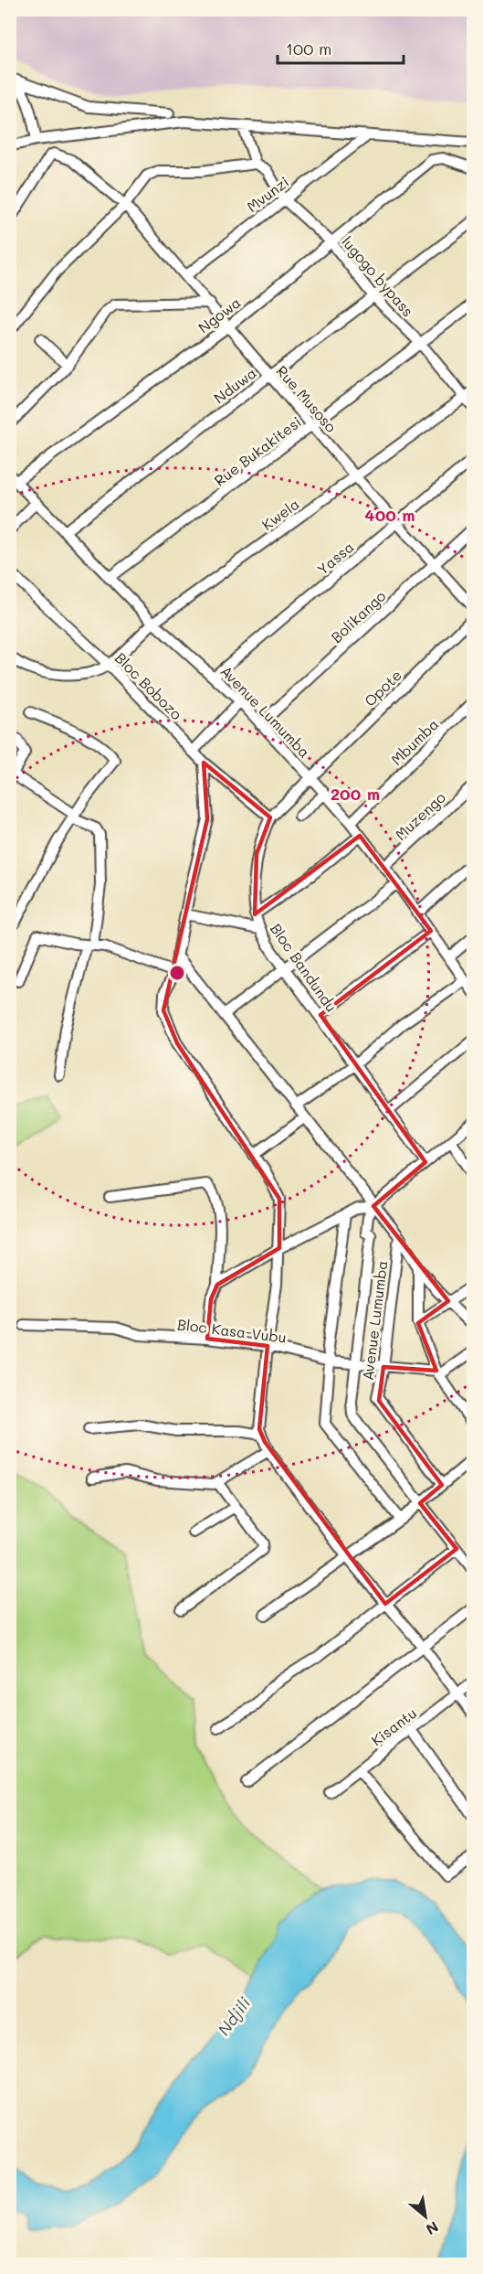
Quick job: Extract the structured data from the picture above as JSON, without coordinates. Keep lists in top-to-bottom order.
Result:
{
  "streets": {
    "street": [
      "Mvunzi",
      "lugogo bypass",
      "Ngowa",
      "Nduwa",
      "Rue Musoso",
      "Rue Bukakitesi",
      "Kwela",
      "Yassa",
      "Bolikango",
      "Bloc Bobozo",
      "Opote",
      "Avenue Lumumba",
      "Mbumba",
      "Muzengo",
      "Bloc Bandundu",
      "Bloc Kasa-Vubu",
      "Kisantu"
    ]
  },
  "crossings": [
    ["Mvunzi", "lugogo bypass"],
    ["Mvunzi", "Rue Musoso"],
    ["lugogo bypass", "Ngowa"],
    ["lugogo bypass", "Nduwa"],
    ["lugogo bypass", "Rue Bukakitesi"],
    ["lugogo bypass", "Kwela"],
    ["Ngowa", "Rue Musoso"],
    ["Ngowa", "Avenue Lumumba"],
    ["Nduwa", "Rue Musoso"],
    ["Nduwa", "Avenue Lumumba"],
    ["Rue Musoso", "Rue Bukakitesi"],
    ["Rue Musoso", "Kwela"],
    ["Rue Musoso", "Yassa"],
    ["Rue Musoso", "Bolikango"],
    ["Rue Bukakitesi", "Avenue Lumumba"],
    ["Kwela", "Bloc Bobozo"],
    ["Kwela", "Avenue Lumumba"],
    ["Yassa", "Avenue Lumumba"],
    ["Bolikango", "Avenue Lumumba"],
    ["Bloc Bobozo", "Bloc Bandundu"],
    ["Opote", "Avenue Lumumba"],
    ["Opote", "Bloc Bandundu"],
    ["Avenue Lumumba", "Mbumba"],
    ["Avenue Lumumba", "Muzengo"],
    ["Avenue Lumumba", "Bloc Bandundu"],
    ["Avenue Lumumba", "Bloc Kasa-Vubu"]
  ],
  "water": ["Ndjili"],
  "scale_bar": "100 m",
  "north": "bottom right",
  "rings": ["400 m", "200 m"]
}
